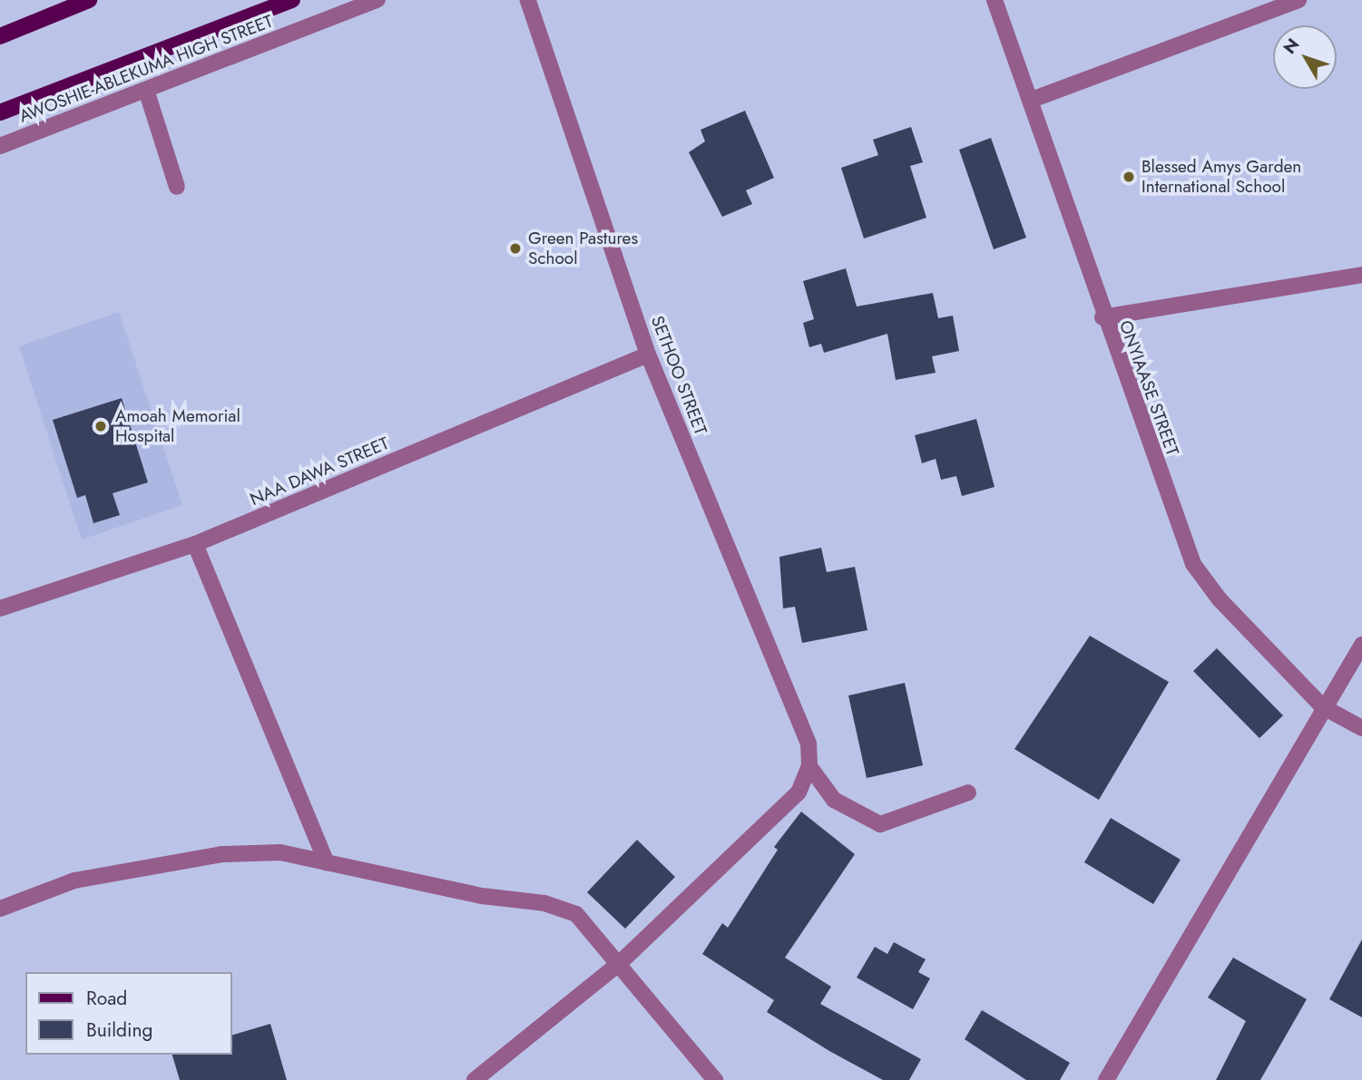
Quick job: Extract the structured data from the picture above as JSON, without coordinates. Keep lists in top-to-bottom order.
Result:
{
  "streets": {
    "main road": ["AWOSHIE-ABLEKUMA HIGH STREET"],
    "street": ["SETHOO STREET", "ONYIAASE STREET", "NAA DAWA STREET"]
  },
  "crossings": [
    ["SETHOO STREET", "NAA DAWA STREET"]
  ],
  "places": ["Blessed Amys Garden International School", "Green Pastures School", "Amoah Memorial Hospital"],
  "legend": ["Road", "Building"],
  "north": "top left"
}
